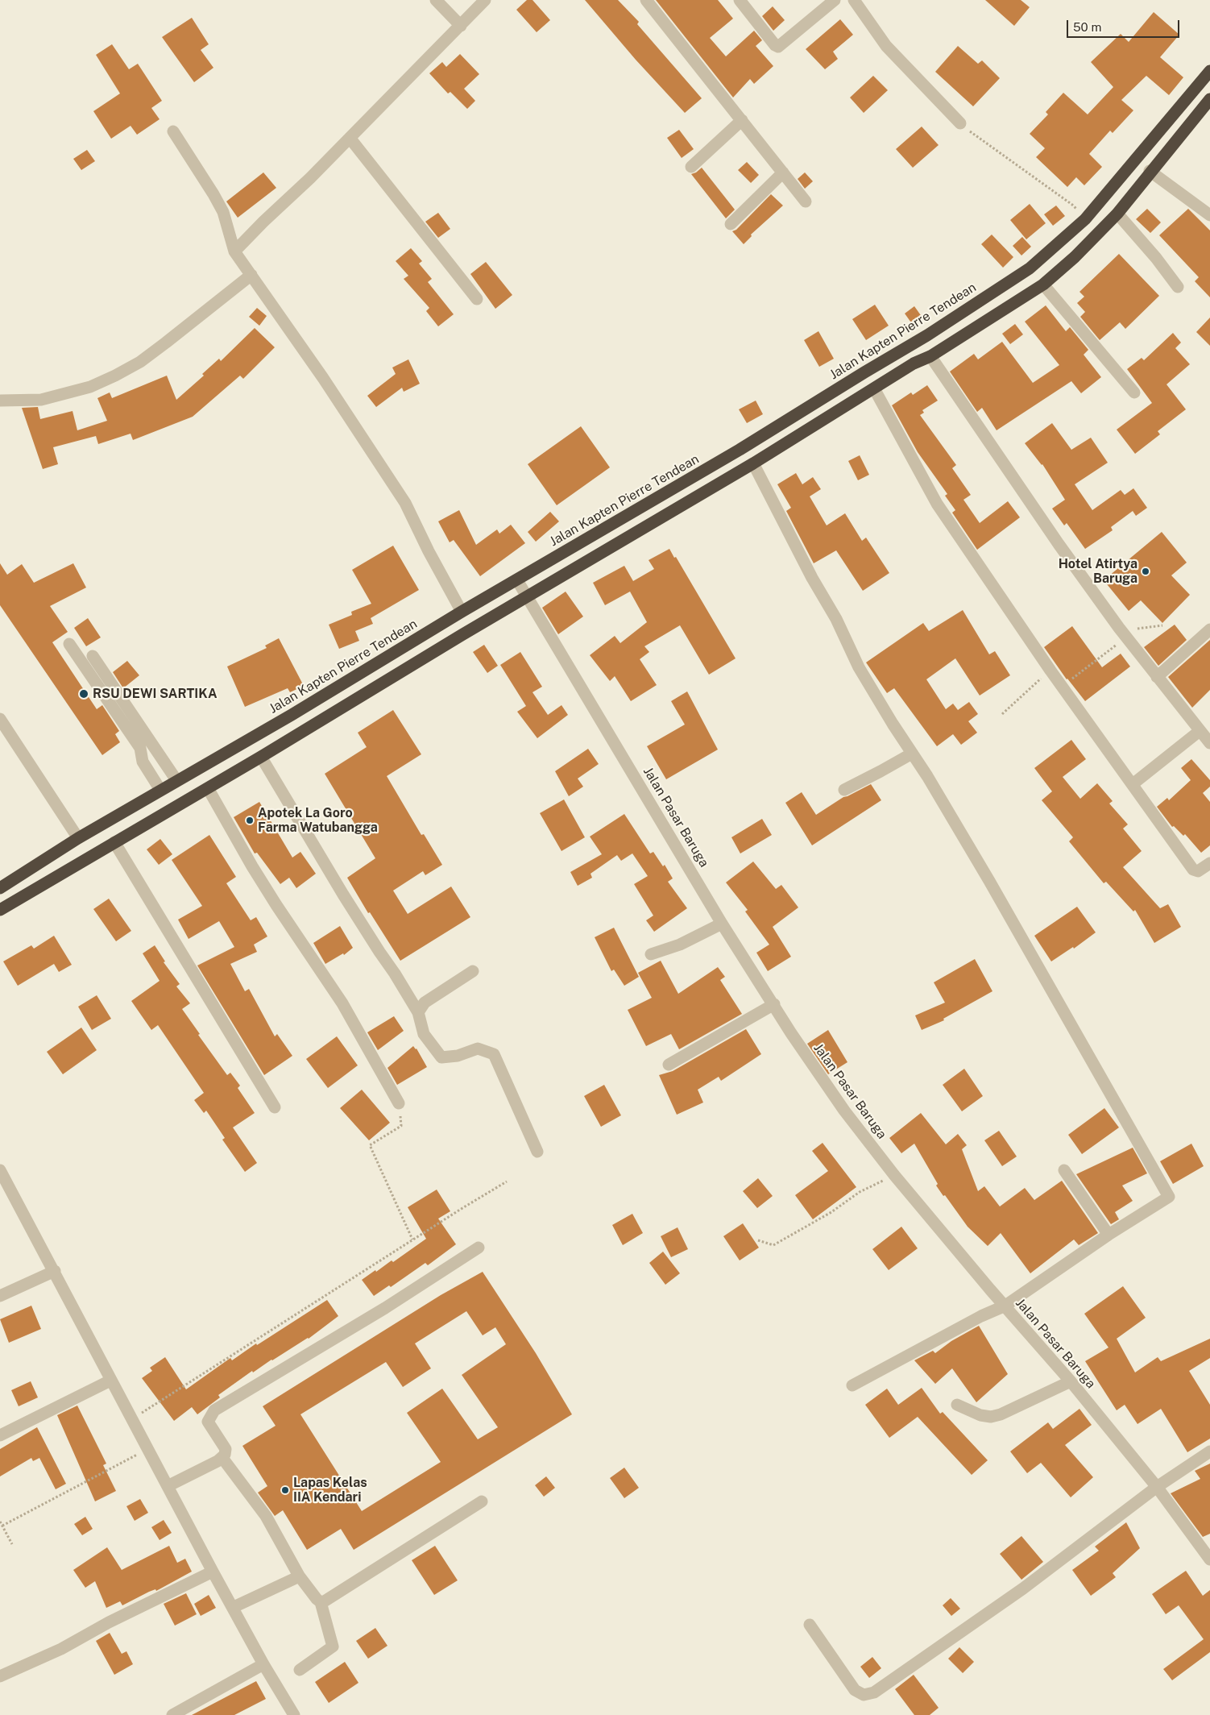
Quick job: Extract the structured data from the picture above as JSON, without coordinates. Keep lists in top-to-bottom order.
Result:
{
  "streets": {
    "highway": ["Jalan Kapten Pierre Tendean"],
    "street": ["Jalan Pasar Baruga"]
  },
  "crossings": [
    ["Jalan Kapten Pierre Tendean", "Jalan Pasar Baruga"]
  ],
  "places": [
    "Hotel Atirtya Baruga",
    "RSU DEWI SARTIKA",
    "Apotek La Goro Farma Watubangga",
    "Lapas Kelas IIA Kendari"
  ],
  "scale_bar": "50 m"
}
